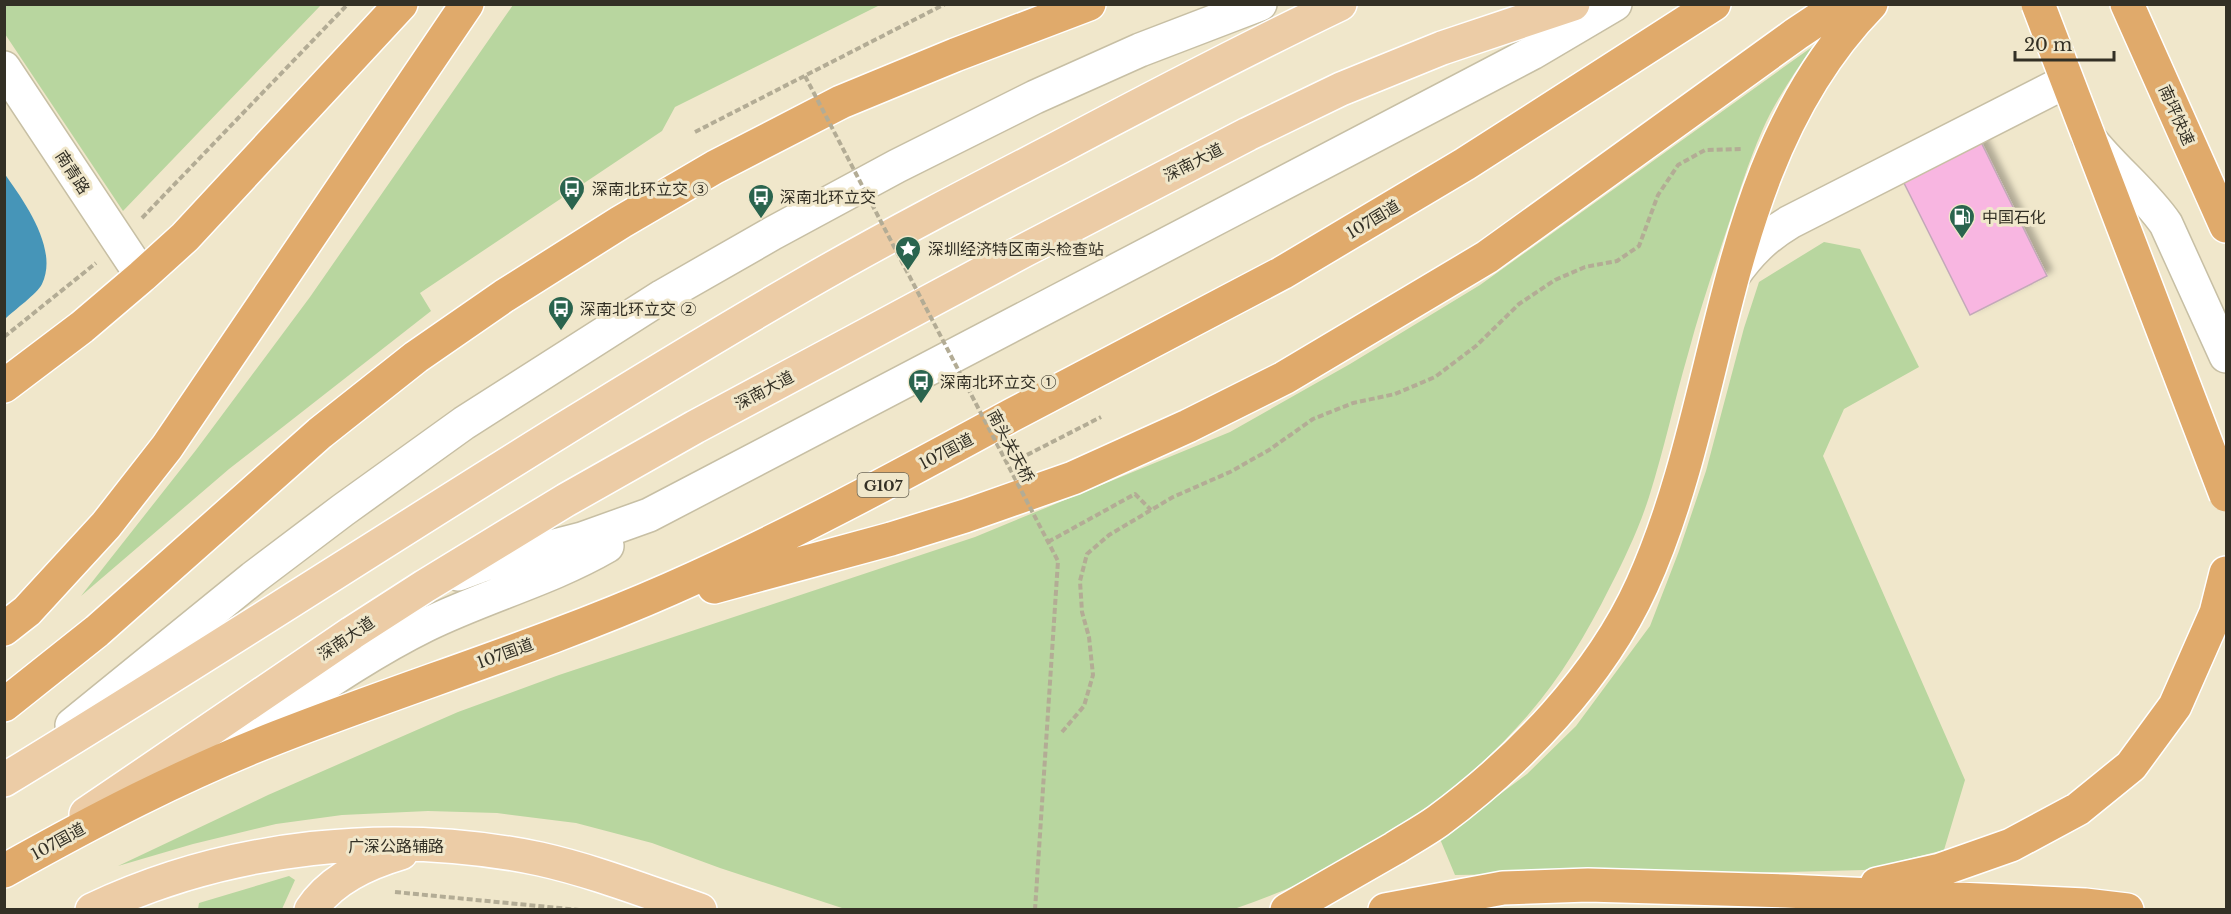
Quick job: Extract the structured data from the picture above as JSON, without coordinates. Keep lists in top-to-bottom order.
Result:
{
  "streets": {
    "highway": ["南坪快速", "107国道", "G107"],
    "main road": ["深南大道", "广深公路辅路"],
    "street": ["南青路"],
    "path": ["南头关天桥"]
  },
  "crossings": [
    ["深南大道", "107国道"]
  ],
  "places": {
    "bus stop": [
      "深南北环立交 ③",
      "深南北环立交",
      "深南北环立交 ②",
      "深南北环立交 ①"
    ],
    "fuel station": ["中国石化"],
    "place": ["深圳经济特区南头检查站"]
  },
  "scale_bar": "20 m"
}
